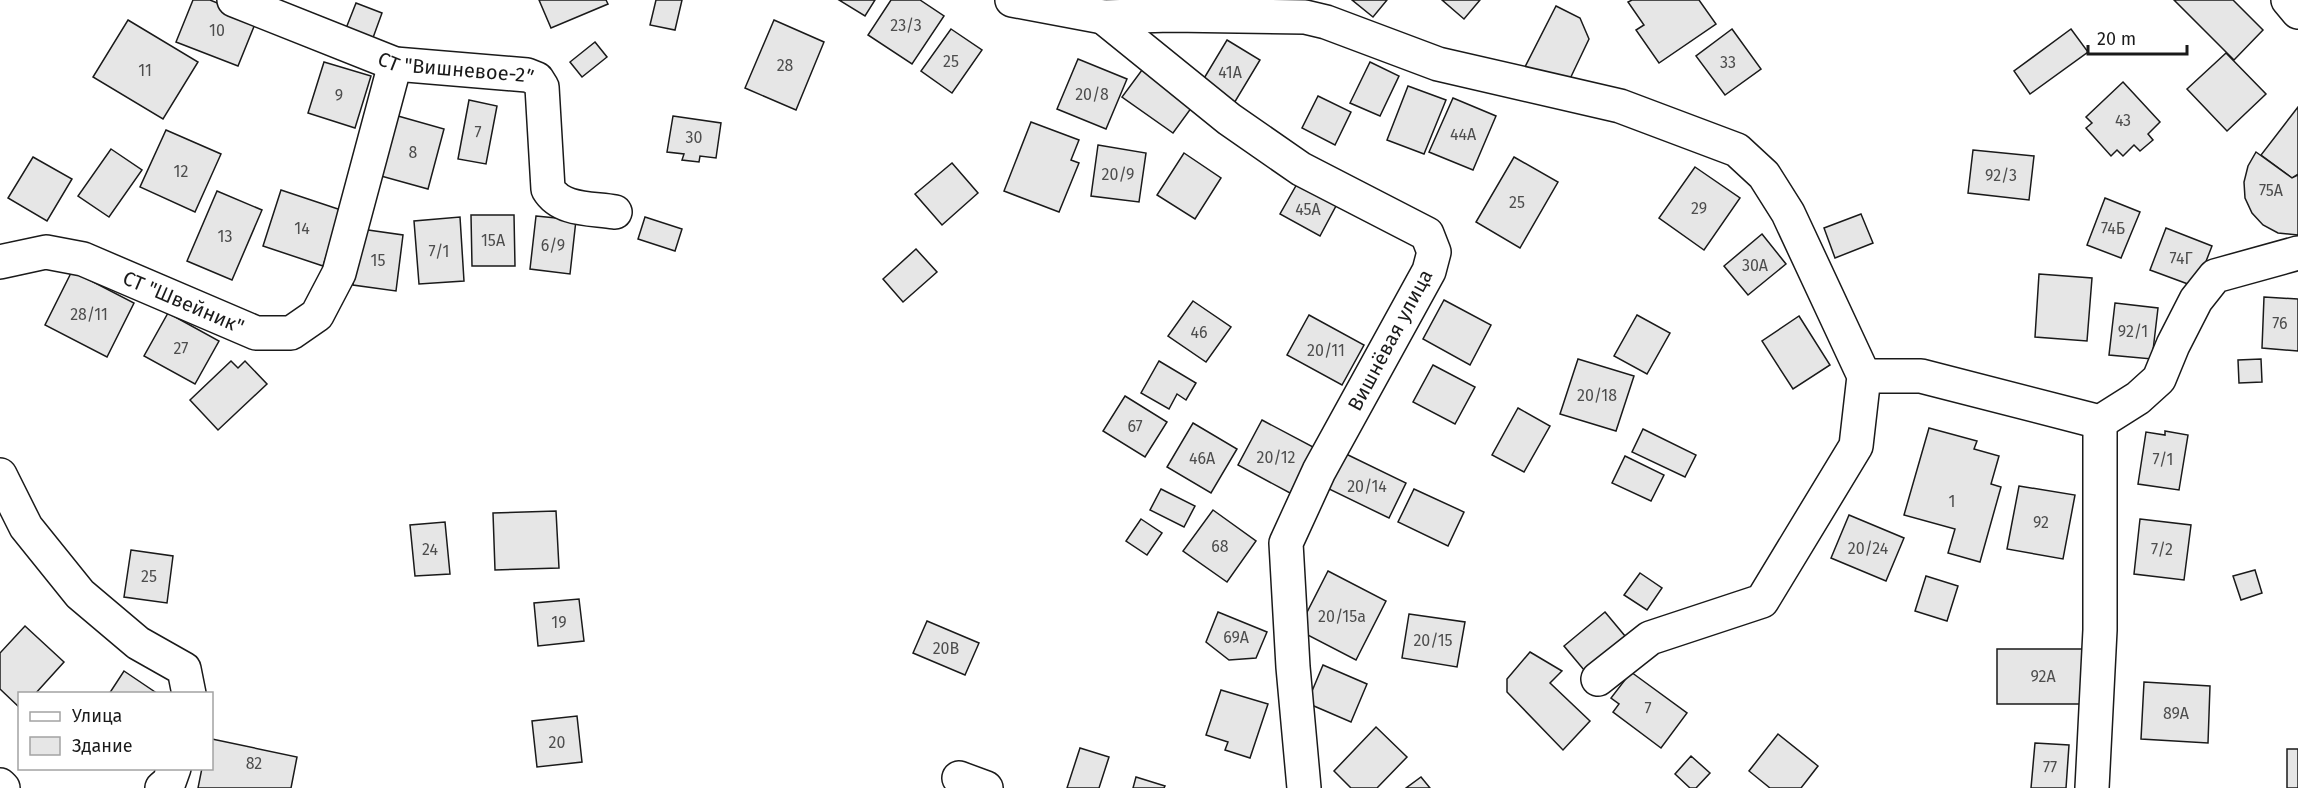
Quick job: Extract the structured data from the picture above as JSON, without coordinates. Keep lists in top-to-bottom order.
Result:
{
  "streets": {
    "street": ["СТ \"Вишневое-2\"", "СТ \"Швейник\"", "Вишнёвая улица"]
  },
  "crossings": [
    ["СТ \"Вишневое-2\"", "СТ \"Швейник\""]
  ],
  "house_numbers": [
    "23/3",
    "10",
    "25",
    "33",
    "28",
    "11",
    "41А",
    "20/8",
    "9",
    "43",
    "7",
    "44А",
    "30",
    "8",
    "12",
    "20/9",
    "92/3",
    "75А",
    "25",
    "29",
    "45А",
    "14",
    "74Б",
    "13",
    "15А",
    "6/9",
    "7/1",
    "74Г",
    "15",
    "30А",
    "28/11",
    "76",
    "92/1",
    "46",
    "27",
    "20/11",
    "20/18",
    "67",
    "20/12",
    "46А",
    "7/1",
    "20/14",
    "1",
    "92",
    "68",
    "20/24",
    "24",
    "7/2",
    "25",
    "20/15а",
    "19",
    "69А",
    "20/15",
    "20В",
    "92А",
    "7",
    "89А",
    "20",
    "82",
    "77"
  ],
  "legend": ["Улица", "Здание"],
  "scale_bar": "20 m"
}
